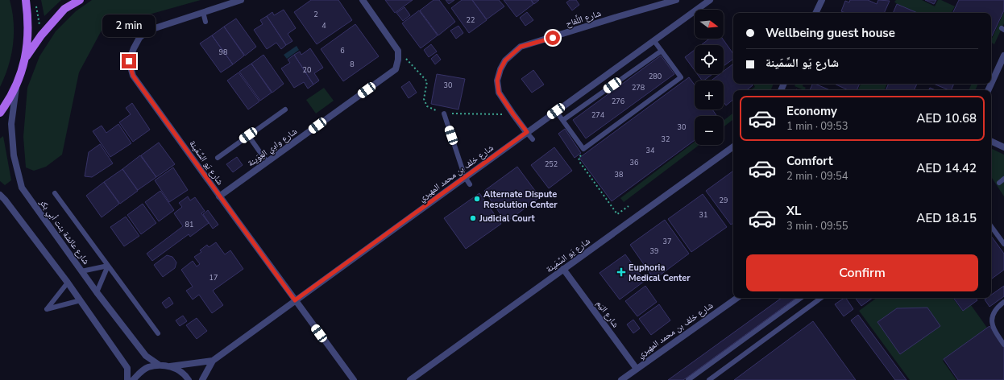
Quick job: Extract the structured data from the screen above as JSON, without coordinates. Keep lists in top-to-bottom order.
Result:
{
  "streets": {
    "street": [
      "شارع اللِّفاح",
      "شارع وادِي العِوَينة",
      "شارع يَو السِّمَينة",
      "شارع خلف بن محمد المهيري",
      "شارع عائشة بنت أبي بكر",
      "شارع اليَم"
    ]
  },
  "crossings": [
    ["شارع اللِّفاح", "شارع خلف بن محمد المهيري"],
    ["شارع وادِي العِوَينة", "شارع يَو السِّمَينة"],
    ["شارع يَو السِّمَينة", "شارع خلف بن محمد المهيري"],
    ["شارع يَو السِّمَينة", "شارع اليَم"],
    ["شارع خلف بن محمد المهيري", "شارع اليَم"]
  ],
  "places": {
    "other": ["Alternate Dispute Resolution Center", "Judicial Court"],
    "health": ["Euphoria Medical Center"]
  },
  "house_numbers": [
    "2",
    "22",
    "4",
    "6",
    "98",
    "8",
    "20",
    "280",
    "30",
    "278",
    "276",
    "274",
    "30",
    "32",
    "34",
    "36",
    "252",
    "38",
    "29",
    "31",
    "81",
    "37",
    "39",
    "17"
  ],
  "north": "right",
  "page": {
    "map_buttons": ["+", "−"],
    "banner": ["Wellbeing guest house", "شارع يَو السِّمَينة"],
    "bubble": "2 min",
    "list": [
      {
        "name": "Economy",
        "note": "1 min · 09:53",
        "value": "AED 10.68"
      },
      {
        "name": "Comfort",
        "note": "2 min · 09:54",
        "value": "AED 14.42"
      },
      {
        "name": "XL",
        "note": "3 min · 09:55",
        "value": "AED 18.15"
      }
    ],
    "buttons": "Confirm"
  }
}
